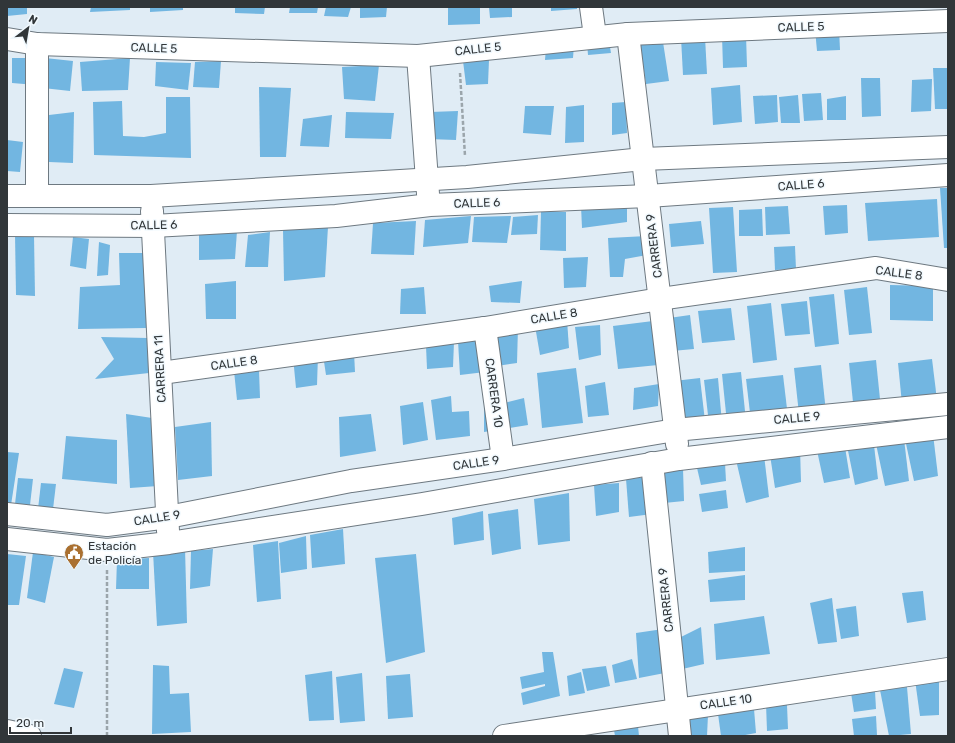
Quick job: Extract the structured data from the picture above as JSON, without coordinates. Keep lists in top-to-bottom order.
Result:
{
  "streets": {
    "street": [
      "CALLE 5",
      "CALLE 6",
      "CARRERA 9",
      "CALLE 8",
      "CARRERA 11",
      "CARRERA 10",
      "CALLE 9",
      "CALLE 10"
    ]
  },
  "crossings": [
    ["CALLE 5", "CARRERA 9"],
    ["CALLE 6", "CARRERA 9"],
    ["CALLE 6", "CARRERA 11"],
    ["CARRERA 9", "CALLE 8"],
    ["CARRERA 9", "CALLE 9"],
    ["CARRERA 9", "CALLE 10"],
    ["CALLE 8", "CARRERA 11"],
    ["CALLE 8", "CARRERA 10"],
    ["CARRERA 11", "CALLE 9"],
    ["CARRERA 10", "CALLE 9"]
  ],
  "places": {
    "public building": ["Estación de Policía"]
  },
  "scale_bar": "20 m",
  "north": "top right"
}
